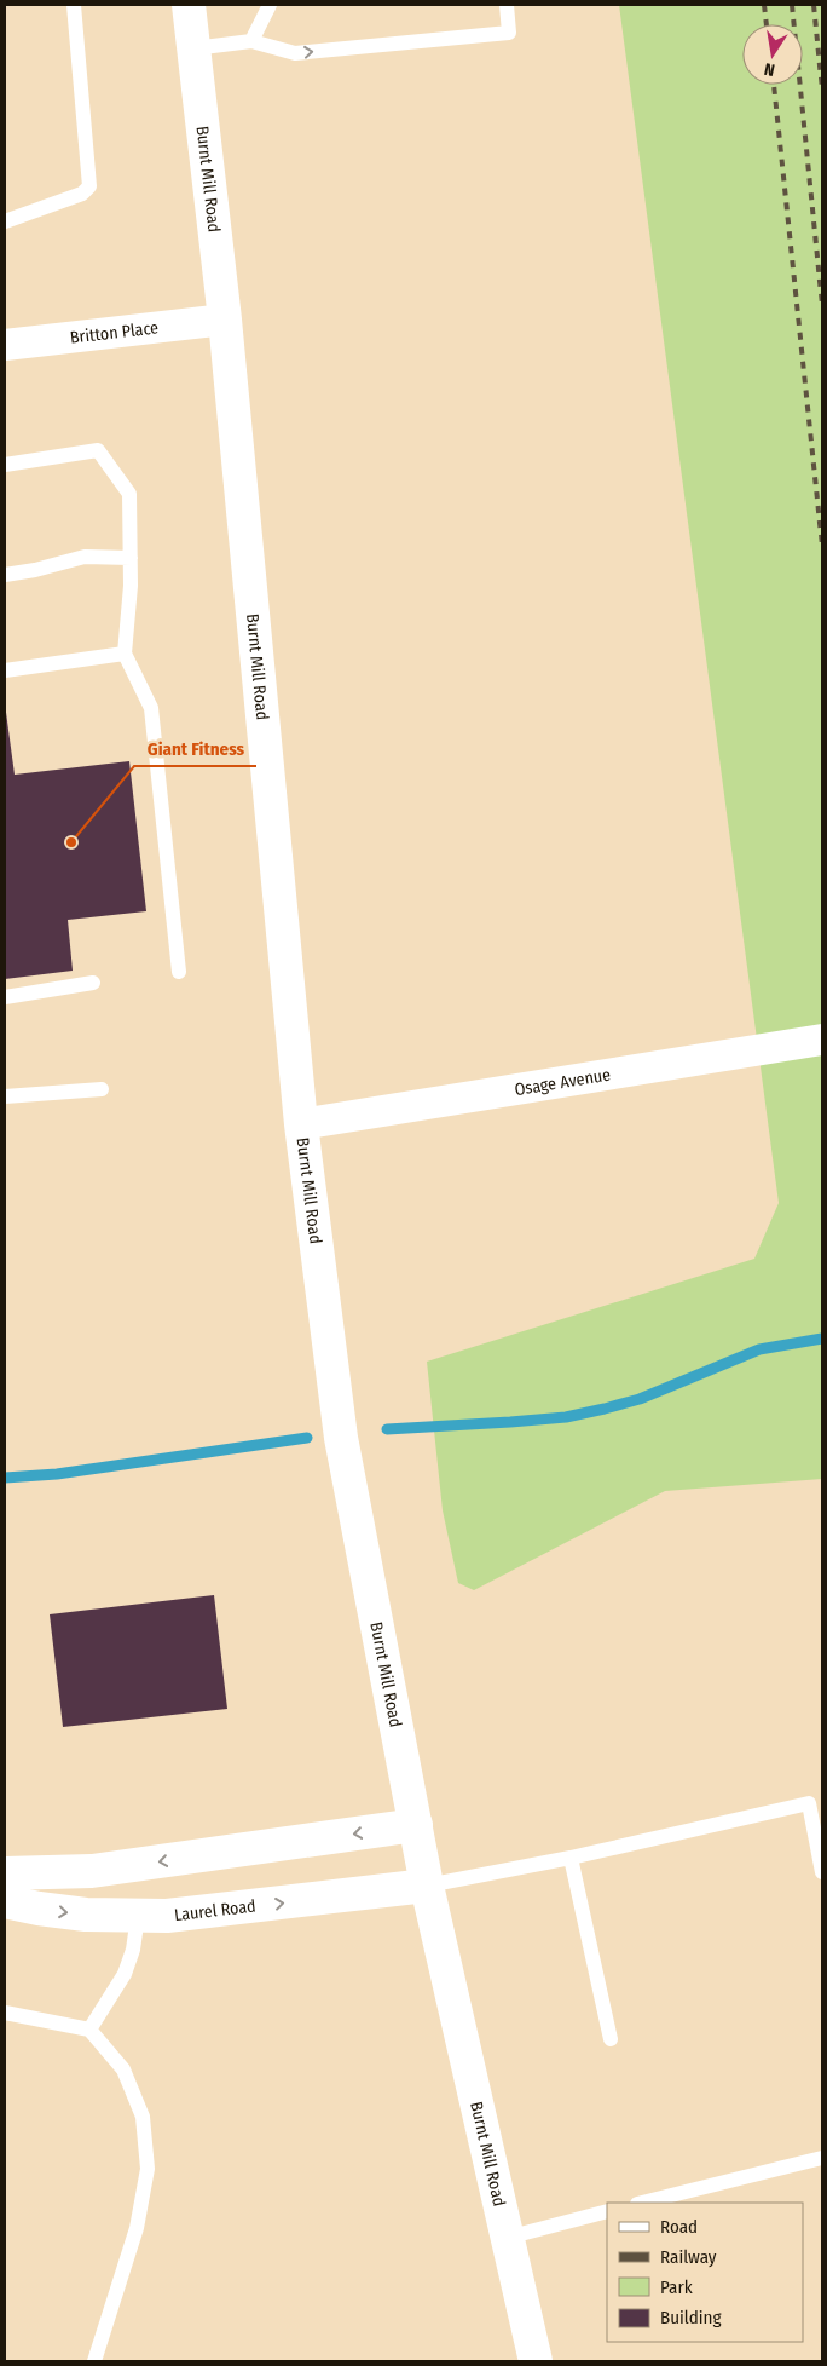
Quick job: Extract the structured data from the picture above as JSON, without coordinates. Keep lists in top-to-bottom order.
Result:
{
  "streets": {
    "main road": ["Burnt Mill Road", "Laurel Road"],
    "street": ["Britton Place", "Osage Avenue"]
  },
  "crossings": [
    ["Burnt Mill Road", "Britton Place"],
    ["Burnt Mill Road", "Osage Avenue"],
    ["Burnt Mill Road", "Laurel Road"]
  ],
  "places": ["Giant Fitness"],
  "legend": [
    "Road",
    "Railway",
    "Park",
    "Building"
  ],
  "north": "bottom"
}
